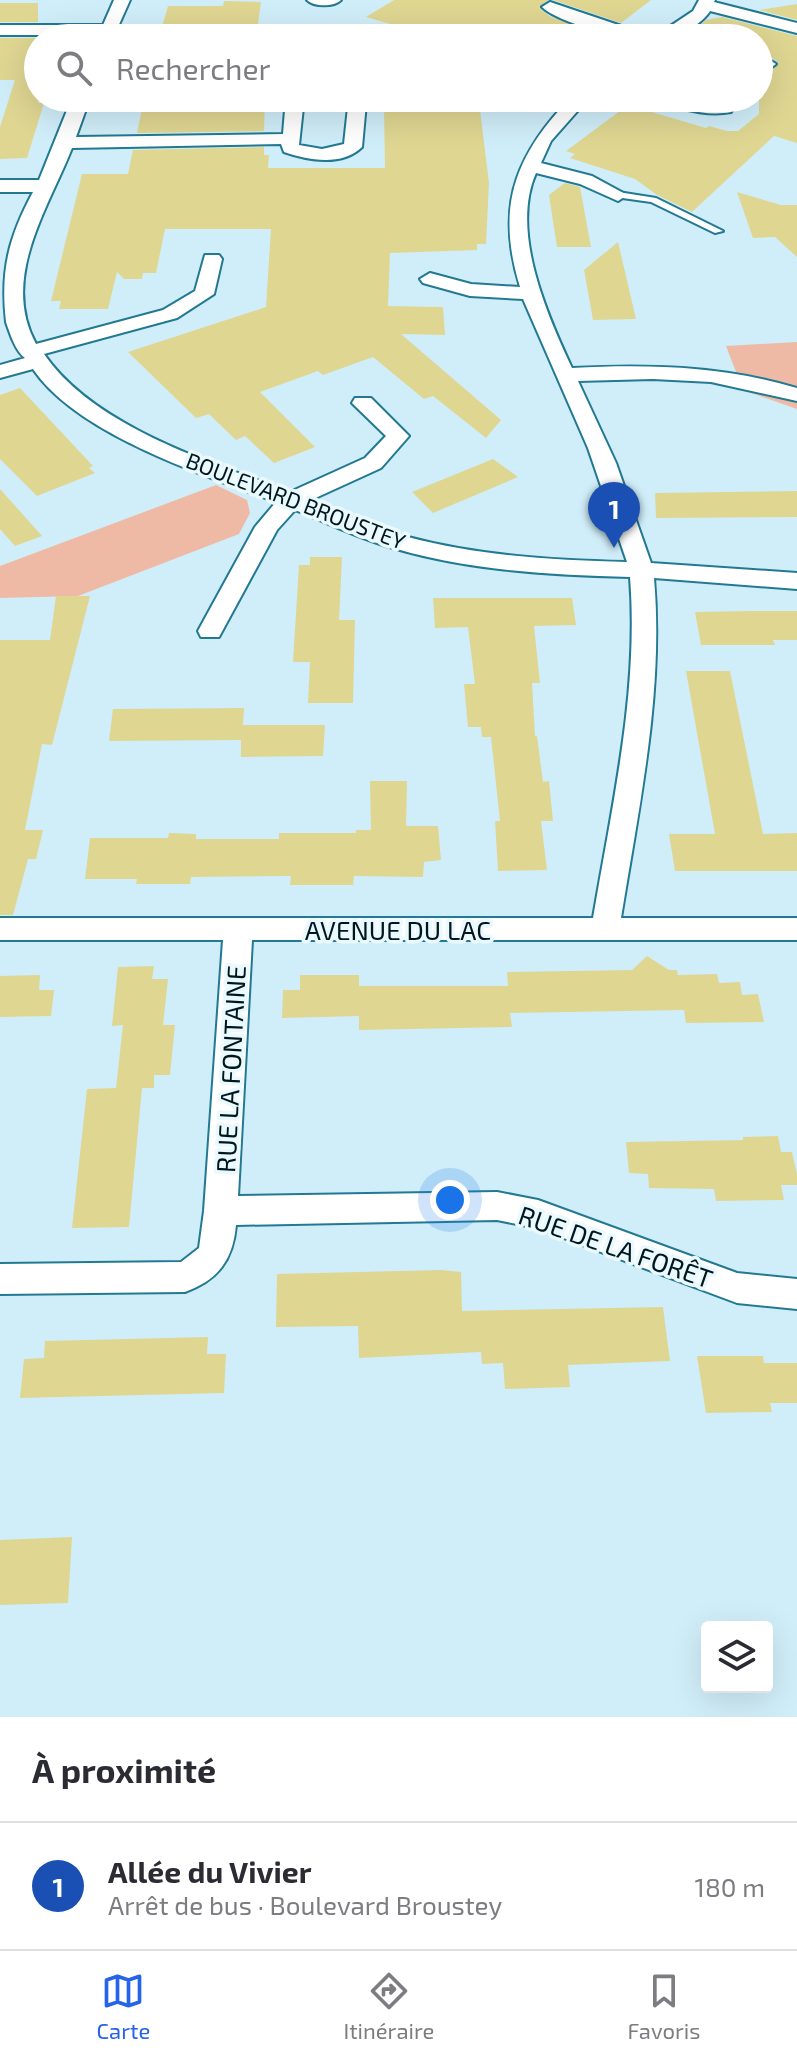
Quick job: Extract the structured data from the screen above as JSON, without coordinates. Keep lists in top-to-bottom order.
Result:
{
  "streets": {
    "street": [
      "BOULEVARD BROUSTEY",
      "AVENUE DU LAC",
      "RUE LA FONTAINE",
      "RUE DE LA FORÊT"
    ]
  },
  "crossings": [
    ["AVENUE DU LAC", "RUE LA FONTAINE"],
    ["RUE LA FONTAINE", "RUE DE LA FORÊT"]
  ],
  "page": {
    "search": "Rechercher",
    "pins": "1",
    "heading": "À proximité",
    "list": [
      {
        "mark": "1",
        "name": "Allée du Vivier",
        "note": "Arrêt de bus · Boulevard Broustey",
        "value": "180 m"
      }
    ],
    "nav": ["Carte", "Itinéraire", "Favoris"]
  }
}
